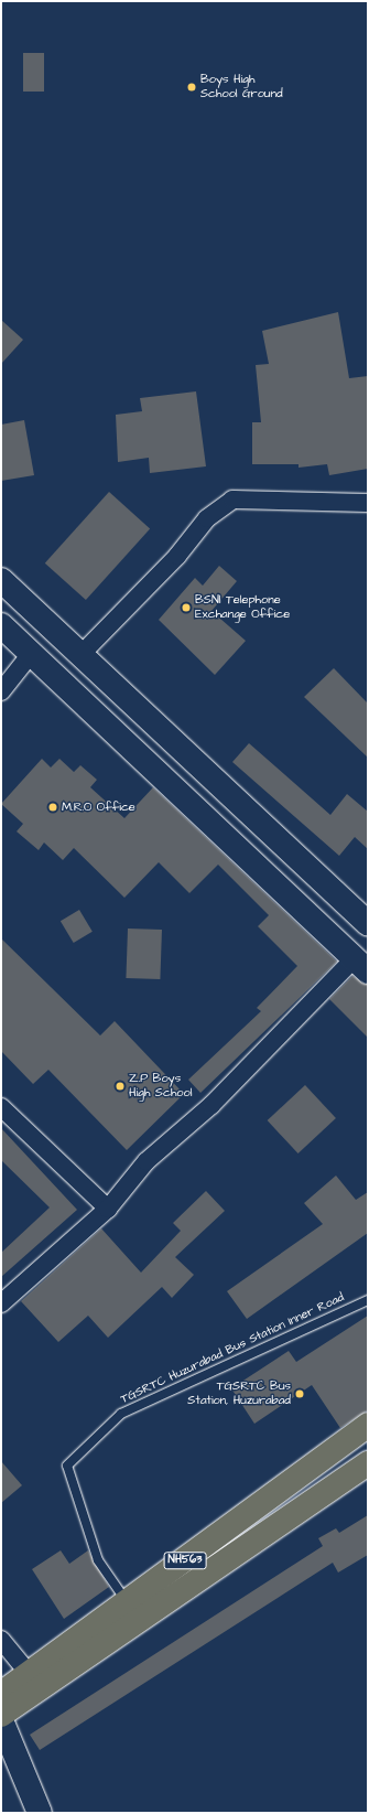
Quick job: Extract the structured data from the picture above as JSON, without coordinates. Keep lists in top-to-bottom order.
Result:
{
  "streets": {
    "highway": ["NH563"],
    "lane": ["TGSRTC Huzurabad Bus Station Inner Road"]
  },
  "crossings": [
    ["TGSRTC Huzurabad Bus Station Inner Road", "NH563"]
  ],
  "places": [
    "Boys High School Ground",
    "BSNl Telephone Exchange Office",
    "M.R.O Office",
    "Z.P Boys High School",
    "TGSRTC Bus Station, Huzurabad"
  ]
}
